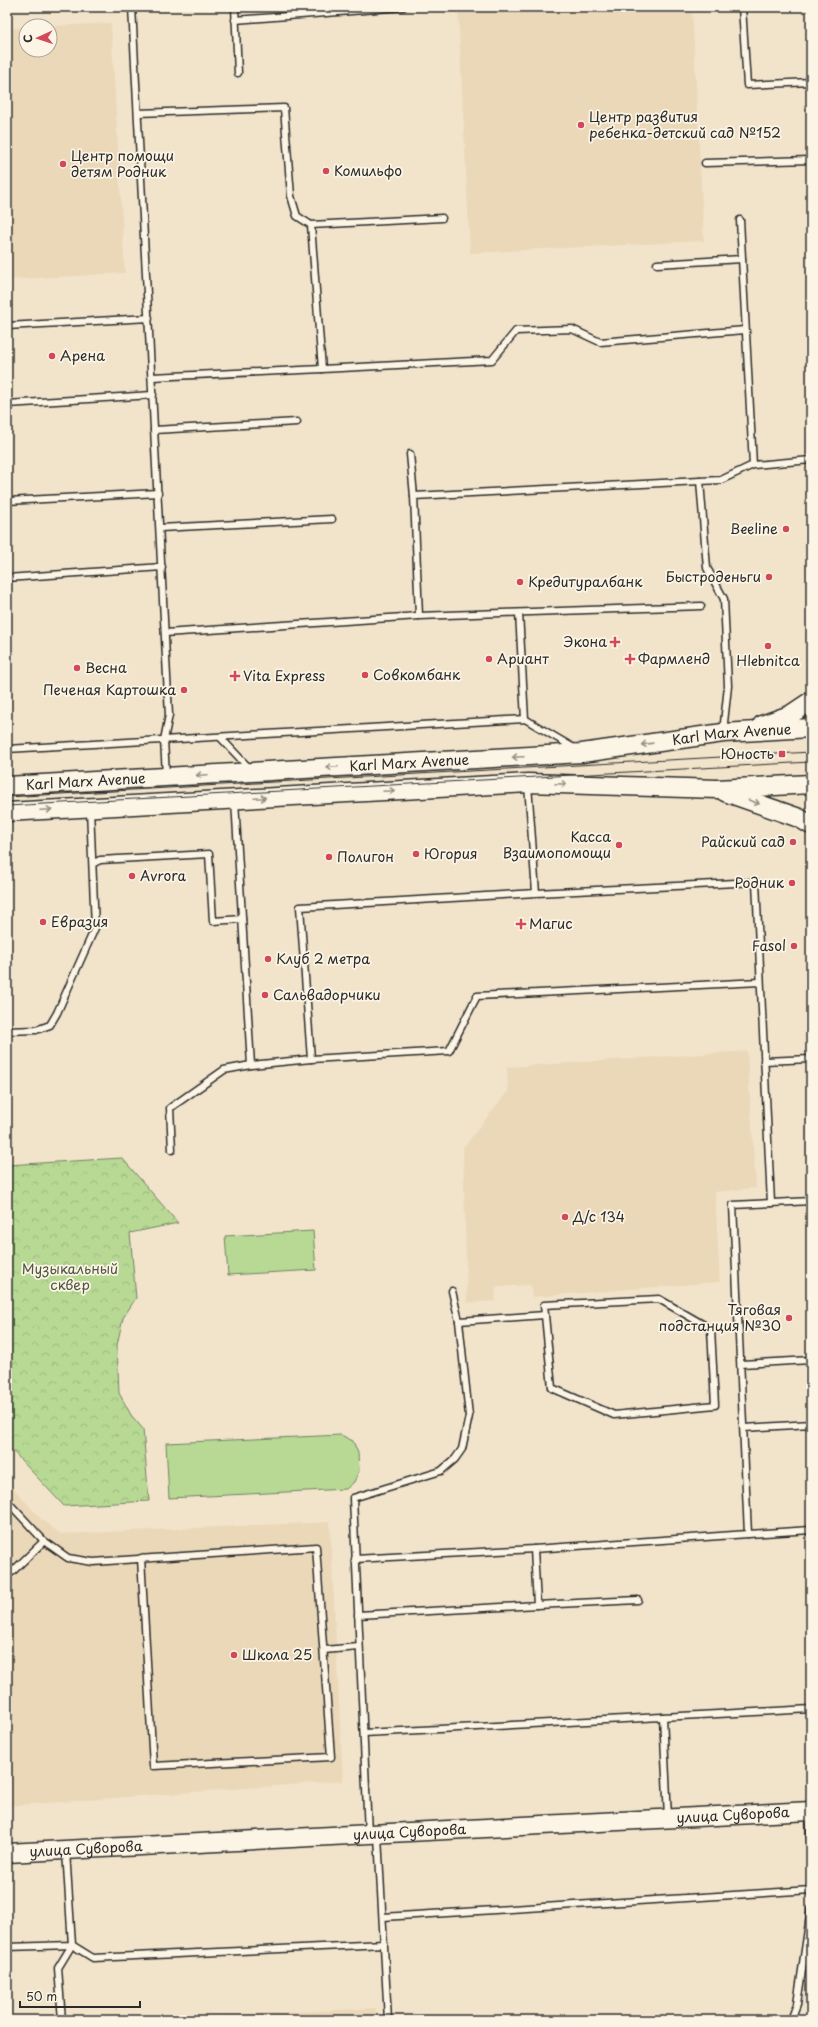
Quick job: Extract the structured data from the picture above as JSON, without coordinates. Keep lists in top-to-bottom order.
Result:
{
  "streets": {
    "main road": ["Karl Marx Avenue", "улица Суворова"]
  },
  "parks": ["Музыкальный сквер"],
  "places": {
    "other": [
      "Центр развития ребенка-детский сад №152",
      "Центр помощи детям Родник",
      "Комильфо",
      "Арена",
      "Beeline",
      "Быстроденьги",
      "Кредитуралбанк",
      "Hlebnitca",
      "Ариант",
      "Весна",
      "Совкомбанк",
      "Печеная Картошка",
      "Райский сад",
      "Касса Взаимопомощи",
      "Югория",
      "Полигон",
      "Avrora",
      "Родник",
      "Евразия",
      "Fasol",
      "Клуб 2 метра",
      "Сальвадорчики",
      "Д/с 134",
      "Тяговая подстанция №30",
      "Школа 25"
    ],
    "health": [
      "Экона",
      "Фармленд",
      "Vita Express",
      "Магис"
    ],
    "transit": ["Юность"]
  },
  "scale_bar": "50 m",
  "north": "left"
}
